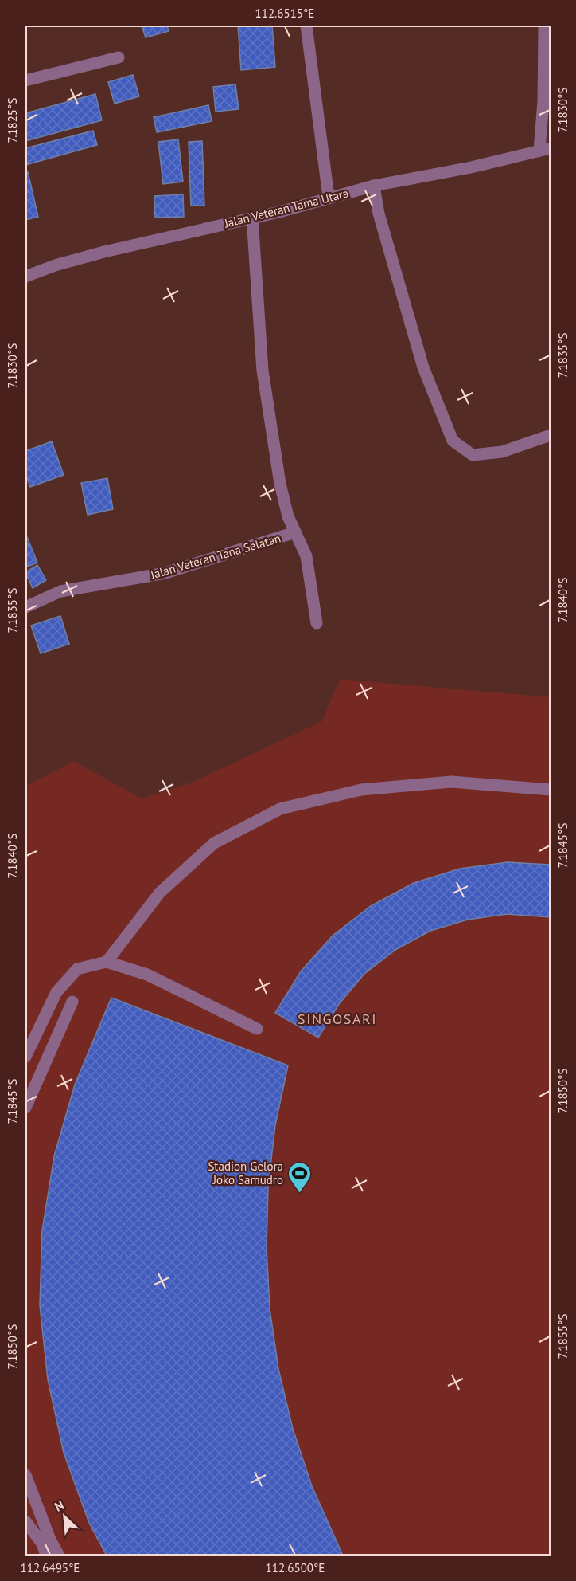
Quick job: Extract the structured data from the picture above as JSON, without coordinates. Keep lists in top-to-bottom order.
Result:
{
  "streets": {
    "street": ["Jalan Veteran Tama Utara", "Jalan Veteran Tana Selatan"]
  },
  "districts": ["SINGOSARI"],
  "places": {
    "sports": ["Stadion Gelora Joko Samudro"]
  },
  "north": "top left",
  "coordinates": [
    "112.6515°E",
    "7.1830°S",
    "7.1825°S",
    "7.1835°S",
    "7.1840°S",
    "7.1845°S",
    "7.1850°S",
    "7.1855°S",
    "112.6495°E",
    "112.6500°E"
  ]
}
